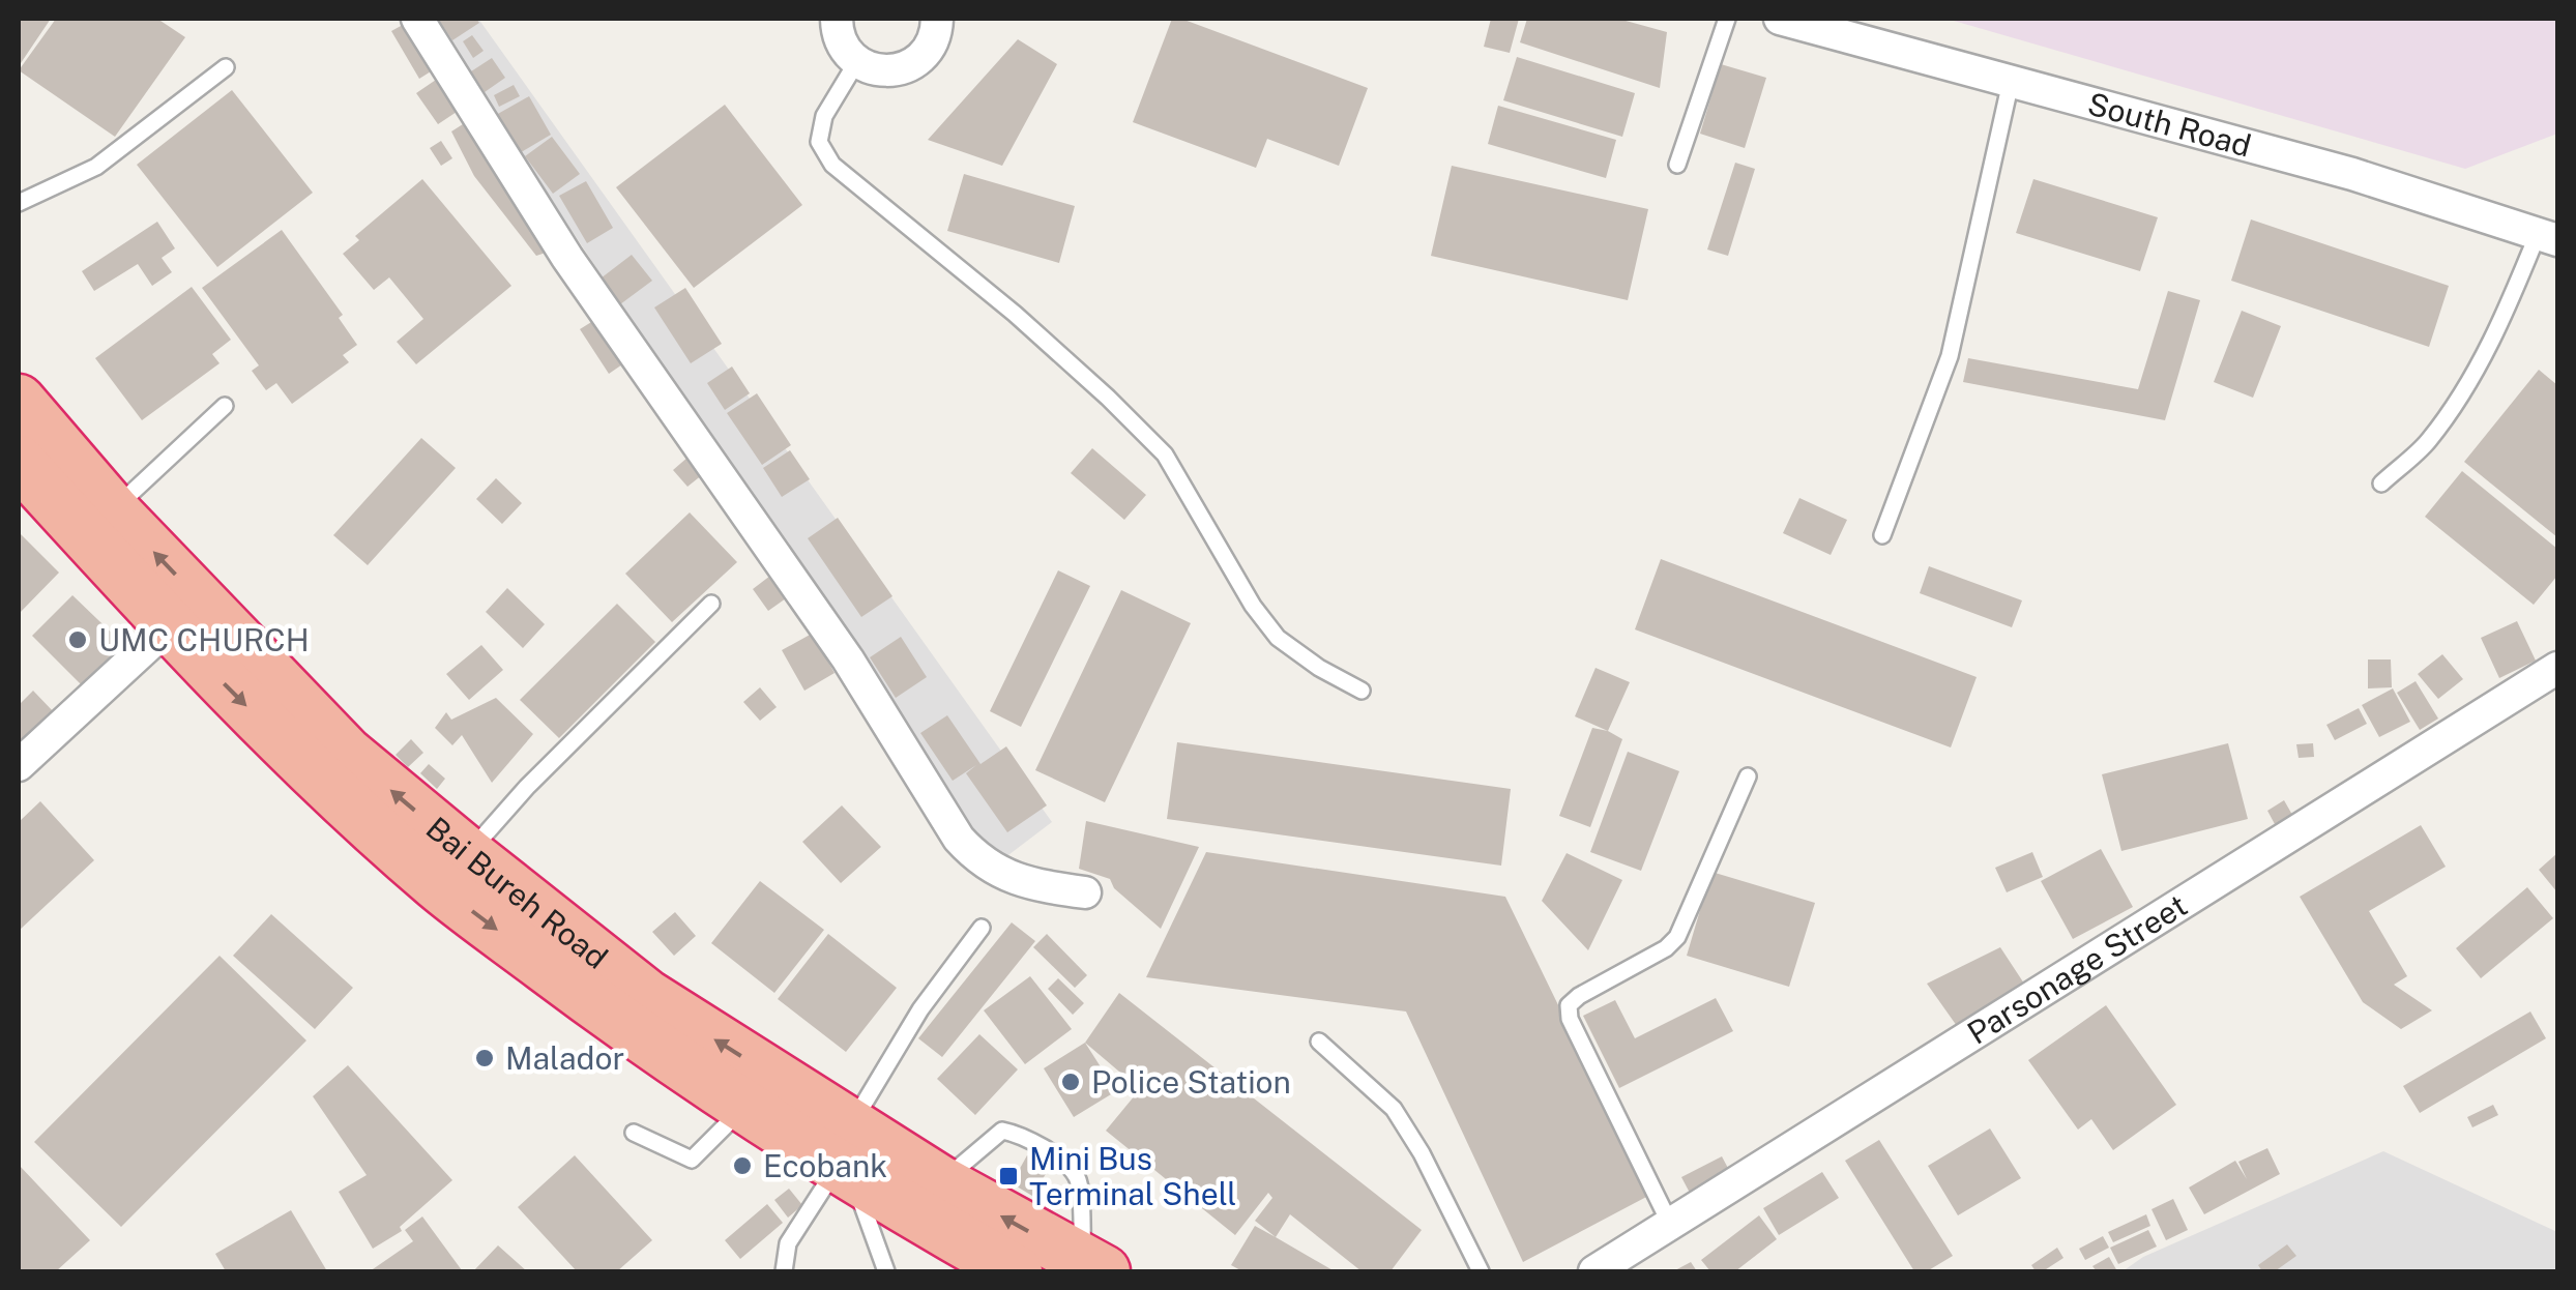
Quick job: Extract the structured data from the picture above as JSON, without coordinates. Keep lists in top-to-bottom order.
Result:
{
  "streets": {
    "highway": ["Bai Bureh Road"],
    "street": ["South Road", "Parsonage Street"]
  },
  "places": {
    "other": [
      "UMC CHURCH",
      "Malador",
      "Police Station",
      "Ecobank"
    ],
    "transit": ["Mini Bus Terminal Shell"]
  }
}
